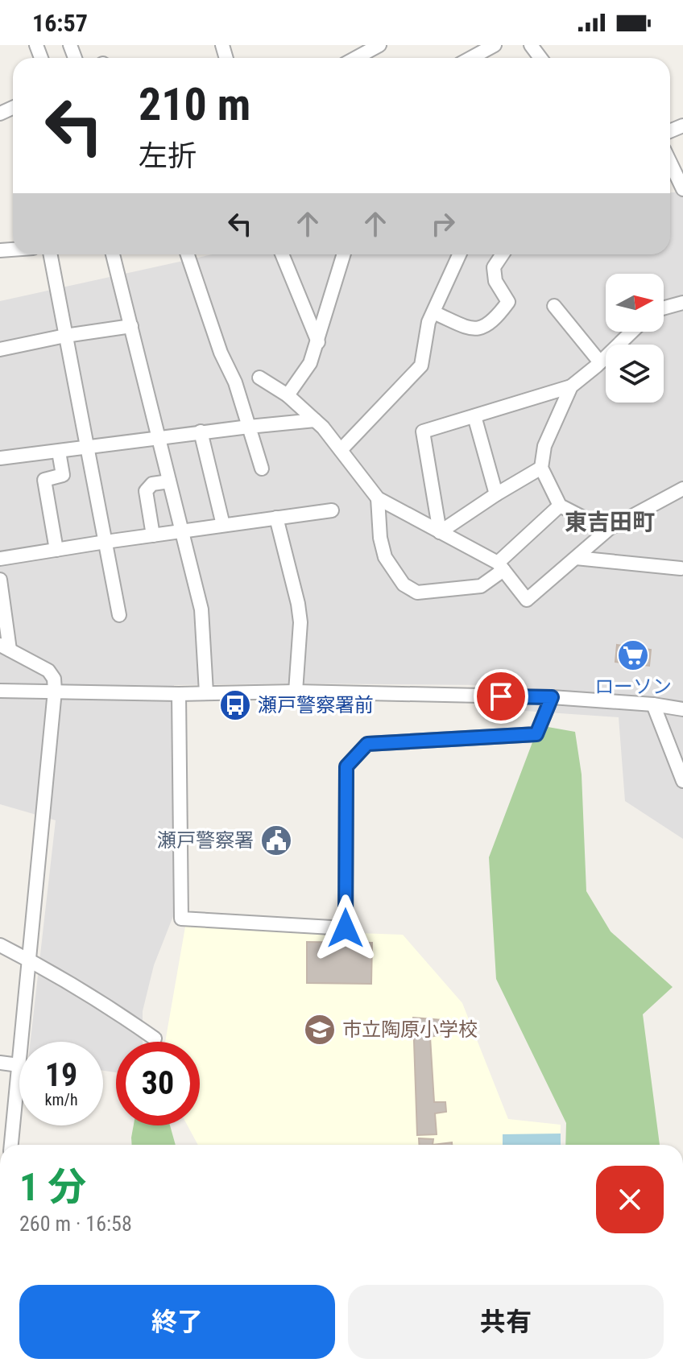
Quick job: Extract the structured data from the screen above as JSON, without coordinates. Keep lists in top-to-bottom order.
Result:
{
  "districts": ["東吉田町"],
  "places": {
    "supermarket": ["ローソン"],
    "bus stop": ["瀬戸警察署前"],
    "public building": ["瀬戸警察署"],
    "school or university": ["市立陶原小学校"]
  },
  "north": "right",
  "page": {
    "status": "16:57",
    "turn": ["210 m", "左折"],
    "speed": "19 km/h",
    "limit": "30",
    "heading": ["1 分", "260 m · 16:58"],
    "buttons": ["終了", "共有"]
  }
}
